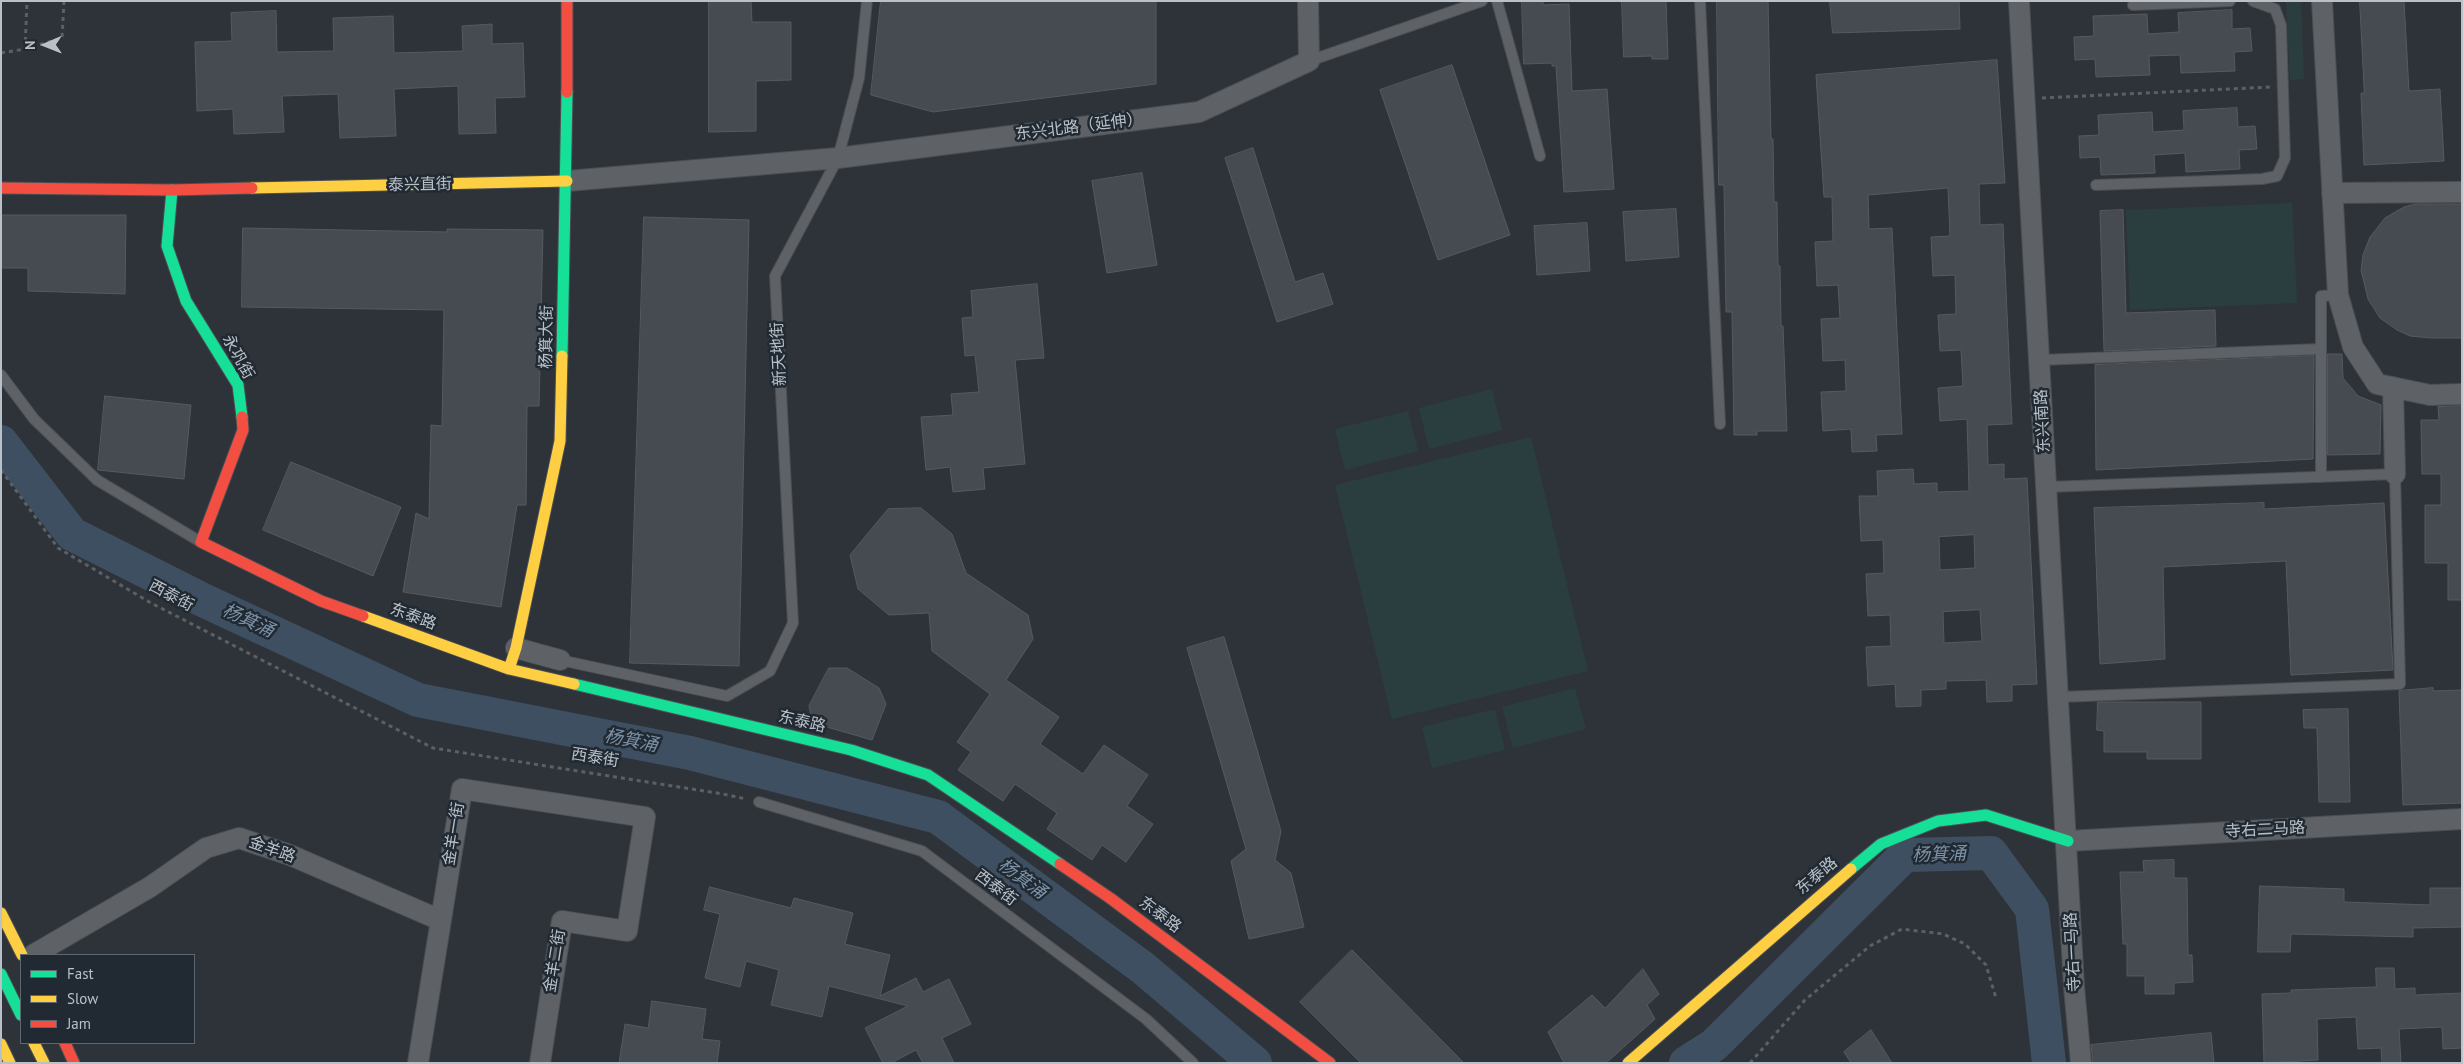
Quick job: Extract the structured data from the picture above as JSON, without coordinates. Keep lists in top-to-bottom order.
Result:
{
  "streets": {
    "main road": [
      "泰兴直街",
      "杨箕大街",
      "永巩街",
      "东泰路"
    ],
    "street": [
      "东兴北路（延伸）",
      "东兴南路",
      "寺右二马路",
      "金羊一街",
      "金羊路",
      "寺右一马路",
      "金羊二街"
    ],
    "lane": ["新天地街", "西泰街"]
  },
  "crossings": [
    ["东兴北路（延伸）", "泰兴直街"],
    ["东兴北路（延伸）", "新天地街"],
    ["泰兴直街", "杨箕大街"],
    ["泰兴直街", "新天地街"],
    ["泰兴直街", "永巩街"],
    ["杨箕大街", "东泰路"],
    ["永巩街", "东泰路"],
    ["东兴南路", "东泰路"],
    ["东兴南路", "寺右二马路"],
    ["东兴南路", "寺右一马路"],
    ["东泰路", "寺右二马路"],
    ["东泰路", "寺右一马路"],
    ["寺右二马路", "寺右一马路"],
    ["金羊一街", "金羊路"],
    ["金羊一街", "金羊二街"]
  ],
  "water": ["杨箕涌"],
  "legend": ["Fast", "Slow", "Jam"],
  "north": "left"
}
